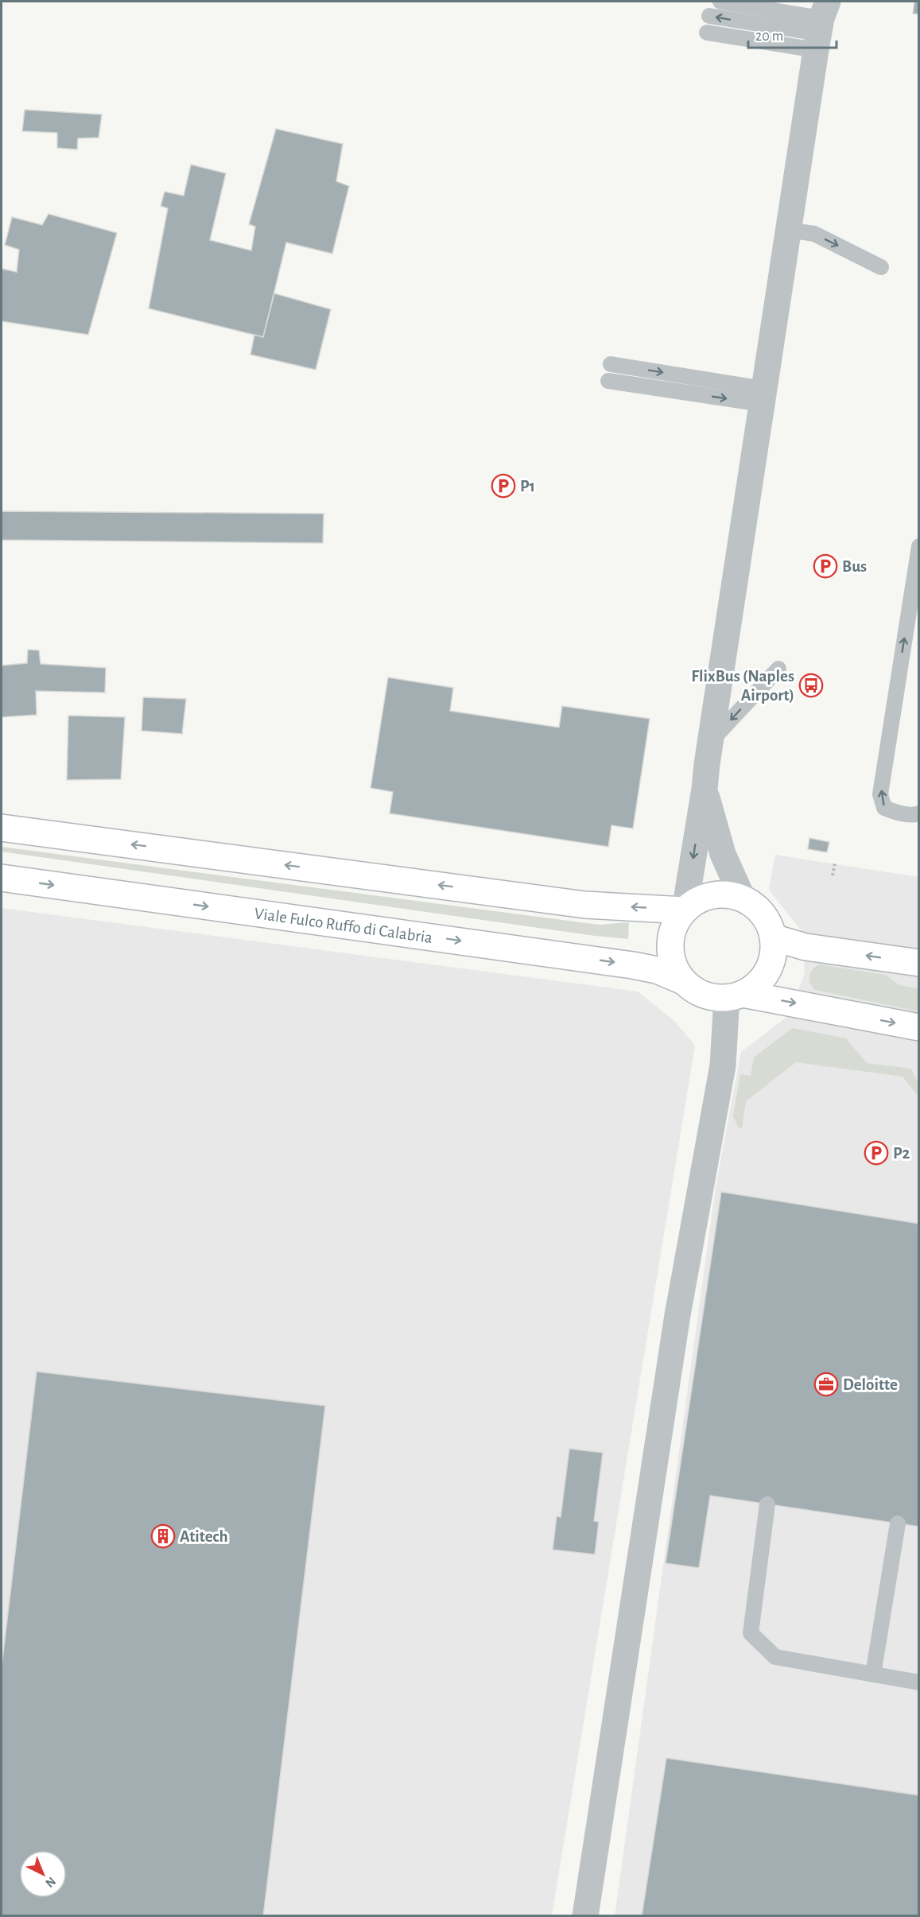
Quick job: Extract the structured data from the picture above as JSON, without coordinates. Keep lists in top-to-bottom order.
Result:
{
  "streets": {
    "main road": ["Viale Fulco Ruffo di Calabria"]
  },
  "places": {
    "parking": ["P1", "Bus", "P2"],
    "bus stop": ["FlixBus (Naples Airport)"],
    "office": ["Deloitte"],
    "building": ["Atitech"]
  },
  "scale_bar": "20 m",
  "north": "bottom right"
}
